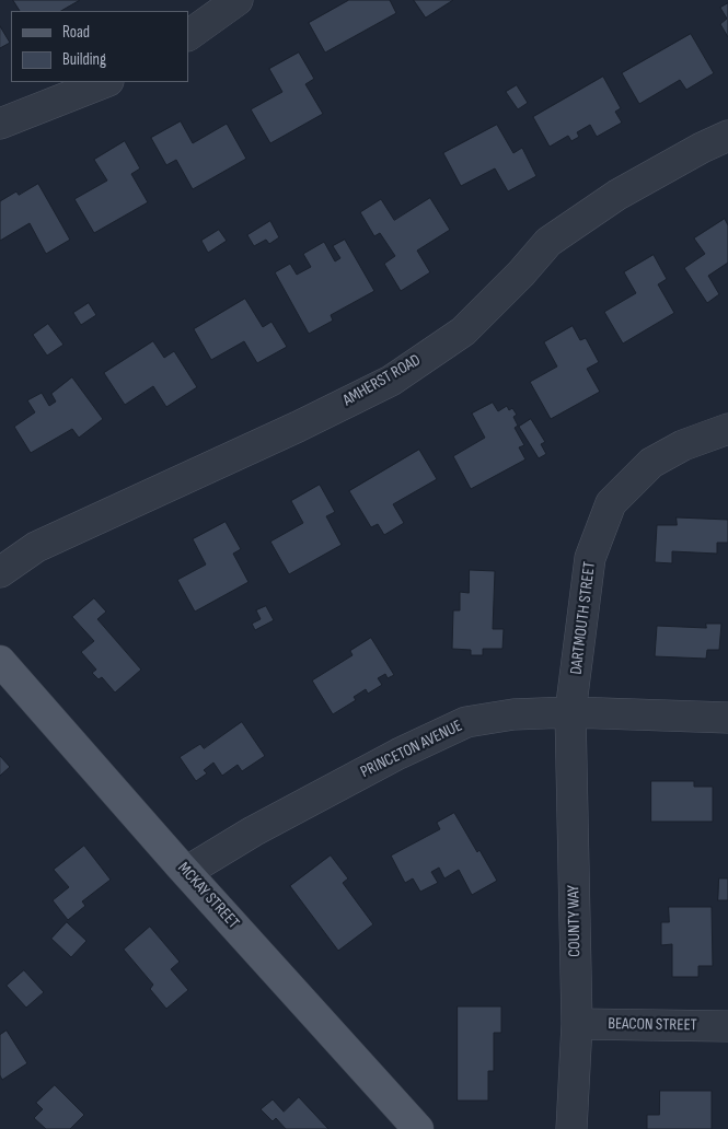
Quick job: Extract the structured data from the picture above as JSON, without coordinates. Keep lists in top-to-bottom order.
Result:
{
  "streets": {
    "main road": ["MCKAY STREET"],
    "street": [
      "AMHERST ROAD",
      "DARTMOUTH STREET",
      "PRINCETON AVENUE",
      "COUNTY WAY",
      "BEACON STREET"
    ]
  },
  "crossings": [
    ["DARTMOUTH STREET", "PRINCETON AVENUE"],
    ["DARTMOUTH STREET", "COUNTY WAY"],
    ["PRINCETON AVENUE", "MCKAY STREET"],
    ["PRINCETON AVENUE", "COUNTY WAY"],
    ["COUNTY WAY", "BEACON STREET"]
  ],
  "legend": ["Road", "Building"]
}
